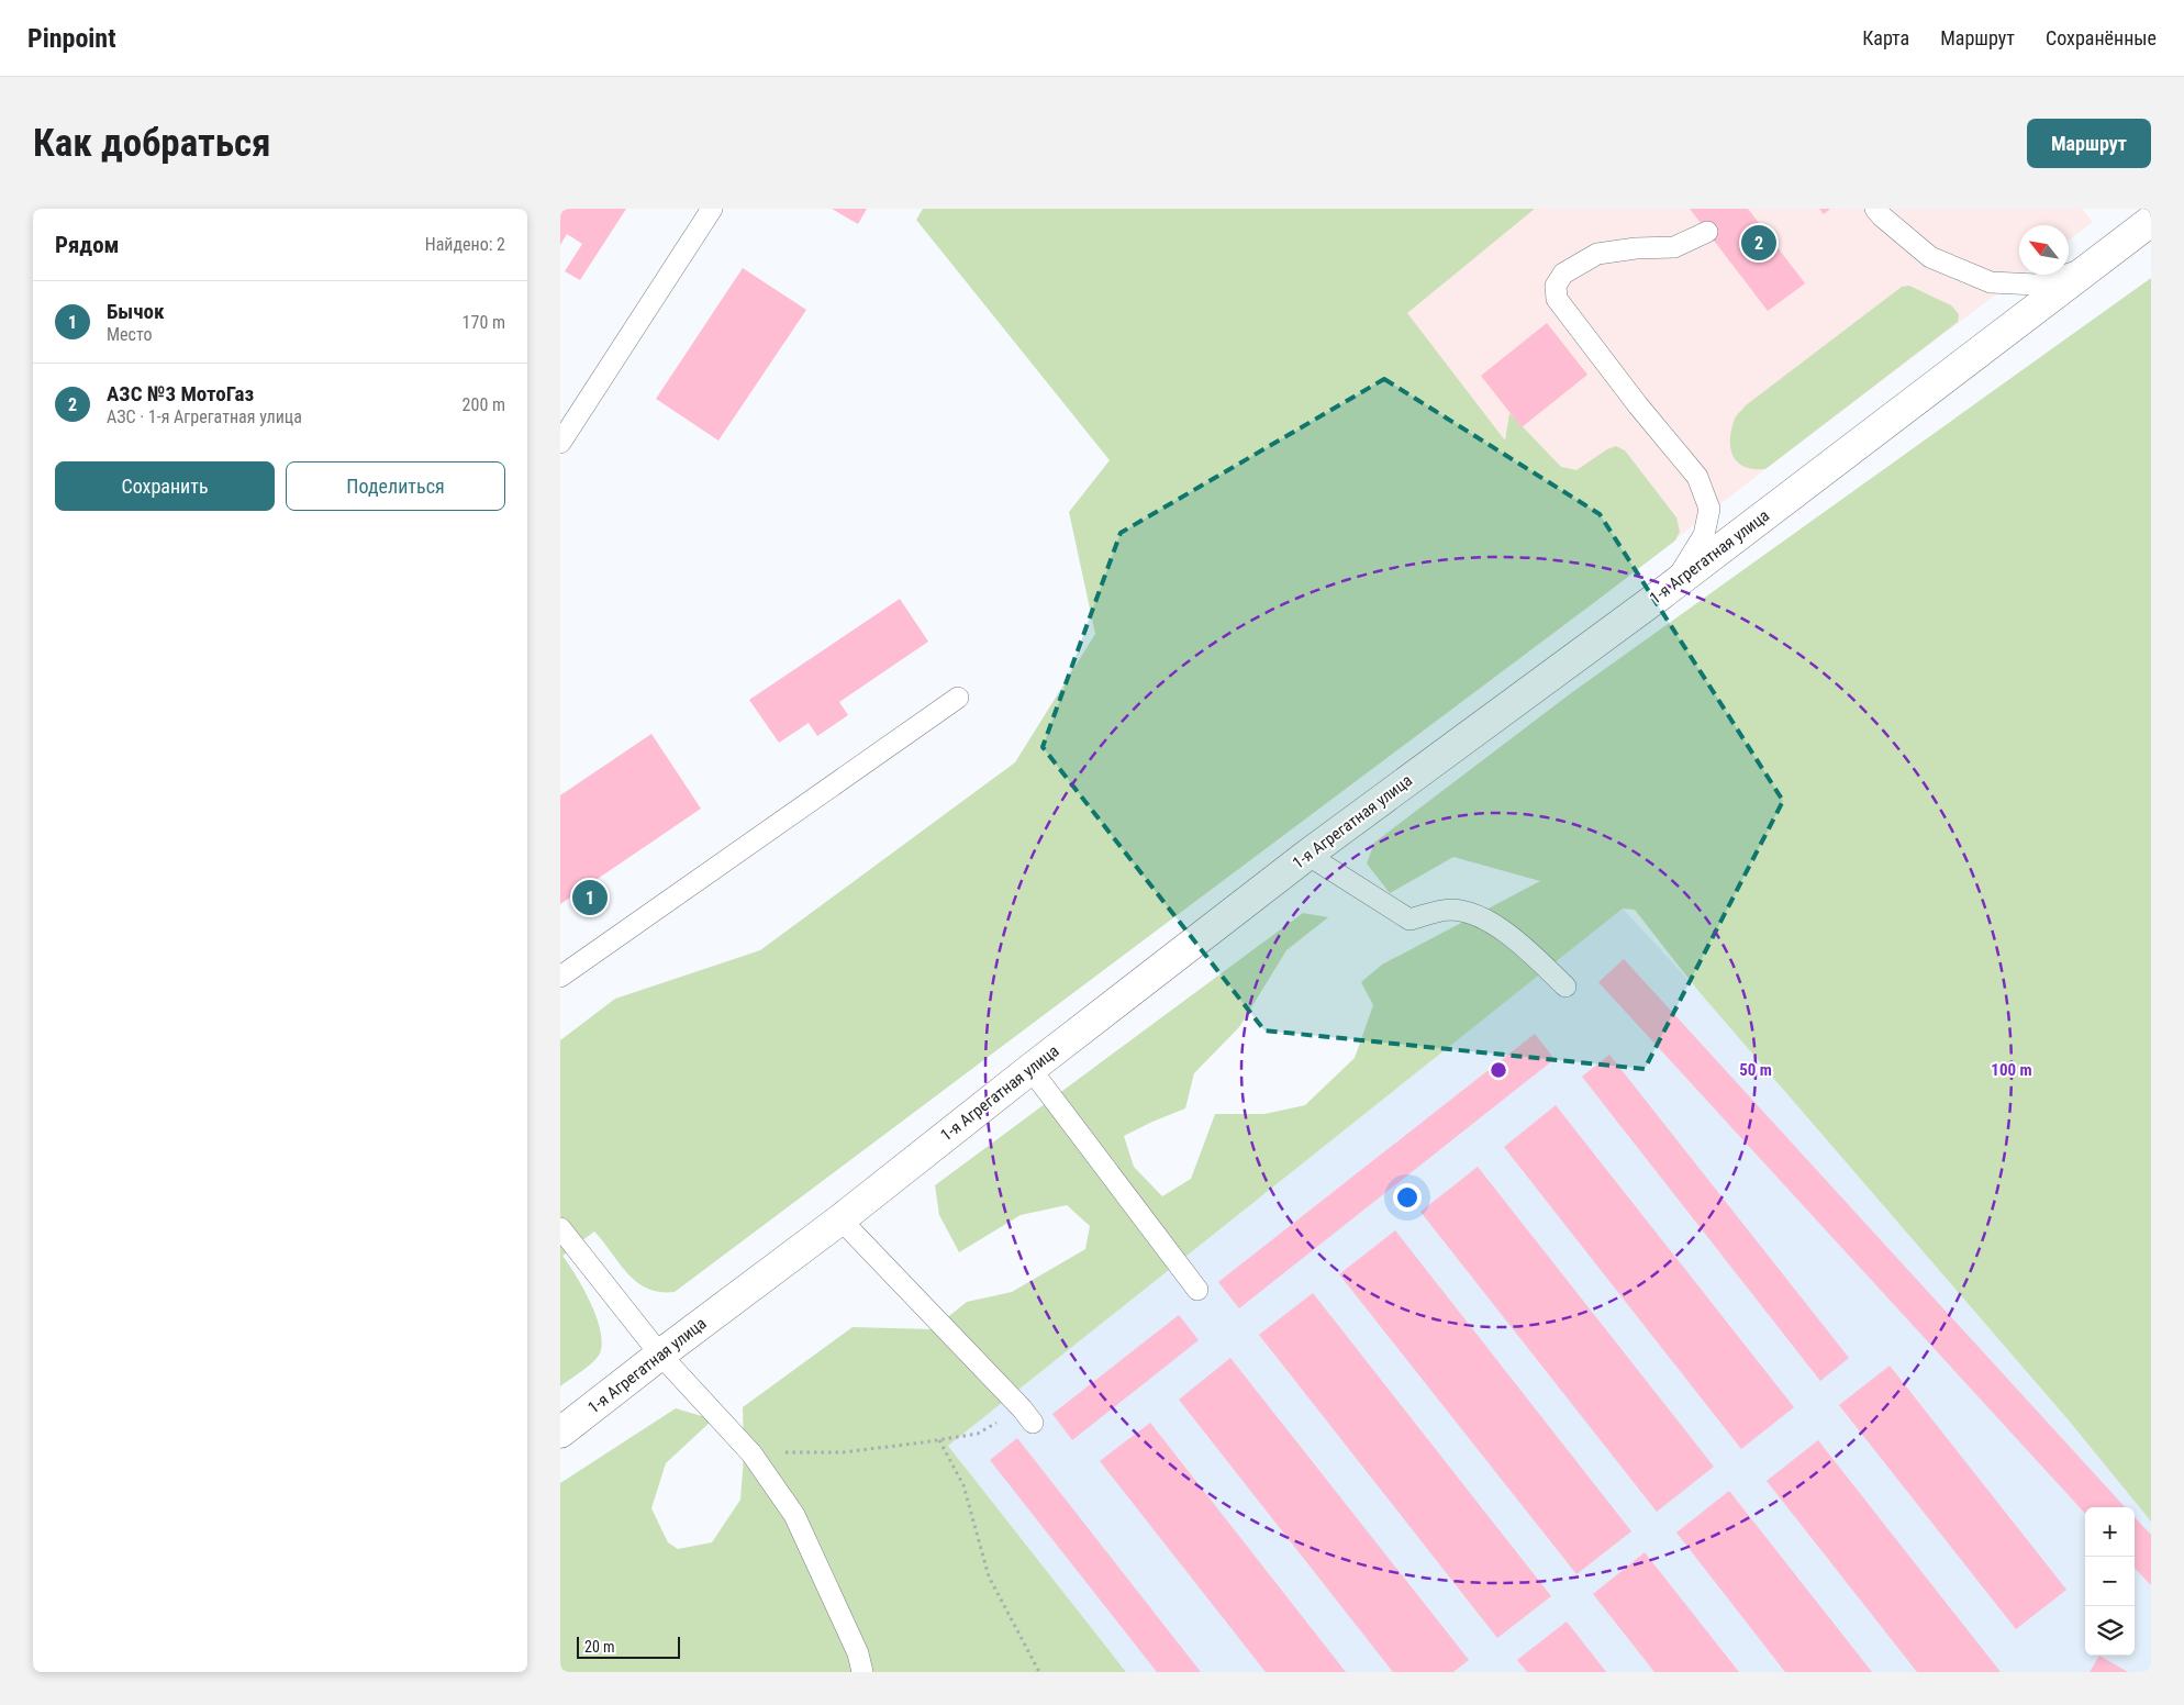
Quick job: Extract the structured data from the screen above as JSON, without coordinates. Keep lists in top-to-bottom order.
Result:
{
  "streets": {
    "main road": ["1-я Агрегатная улица"]
  },
  "scale_bar": "20 m",
  "north": "top left",
  "page": {
    "header": "Pinpoint",
    "nav": ["Карта", "Маршрут", "Сохранённые"],
    "buttons": [
      "Маршрут",
      ["Сохранить", "Поделиться"]
    ],
    "title": "Как добраться",
    "heading": ["Рядом", "Найдено: 2"],
    "pins": ["2", "1"],
    "list": [
      {
        "mark": "1",
        "name": "Бычок",
        "note": "Место",
        "value": "170 m"
      },
      {
        "mark": "2",
        "name": "АЗС №3 МотоГаз",
        "note": "АЗС · 1-я Агрегатная улица",
        "value": "200 m"
      }
    ],
    "map_buttons": ["+", "−"],
    "scale": "20 m"
  },
  "rings": ["50 m", "100 m"]
}
